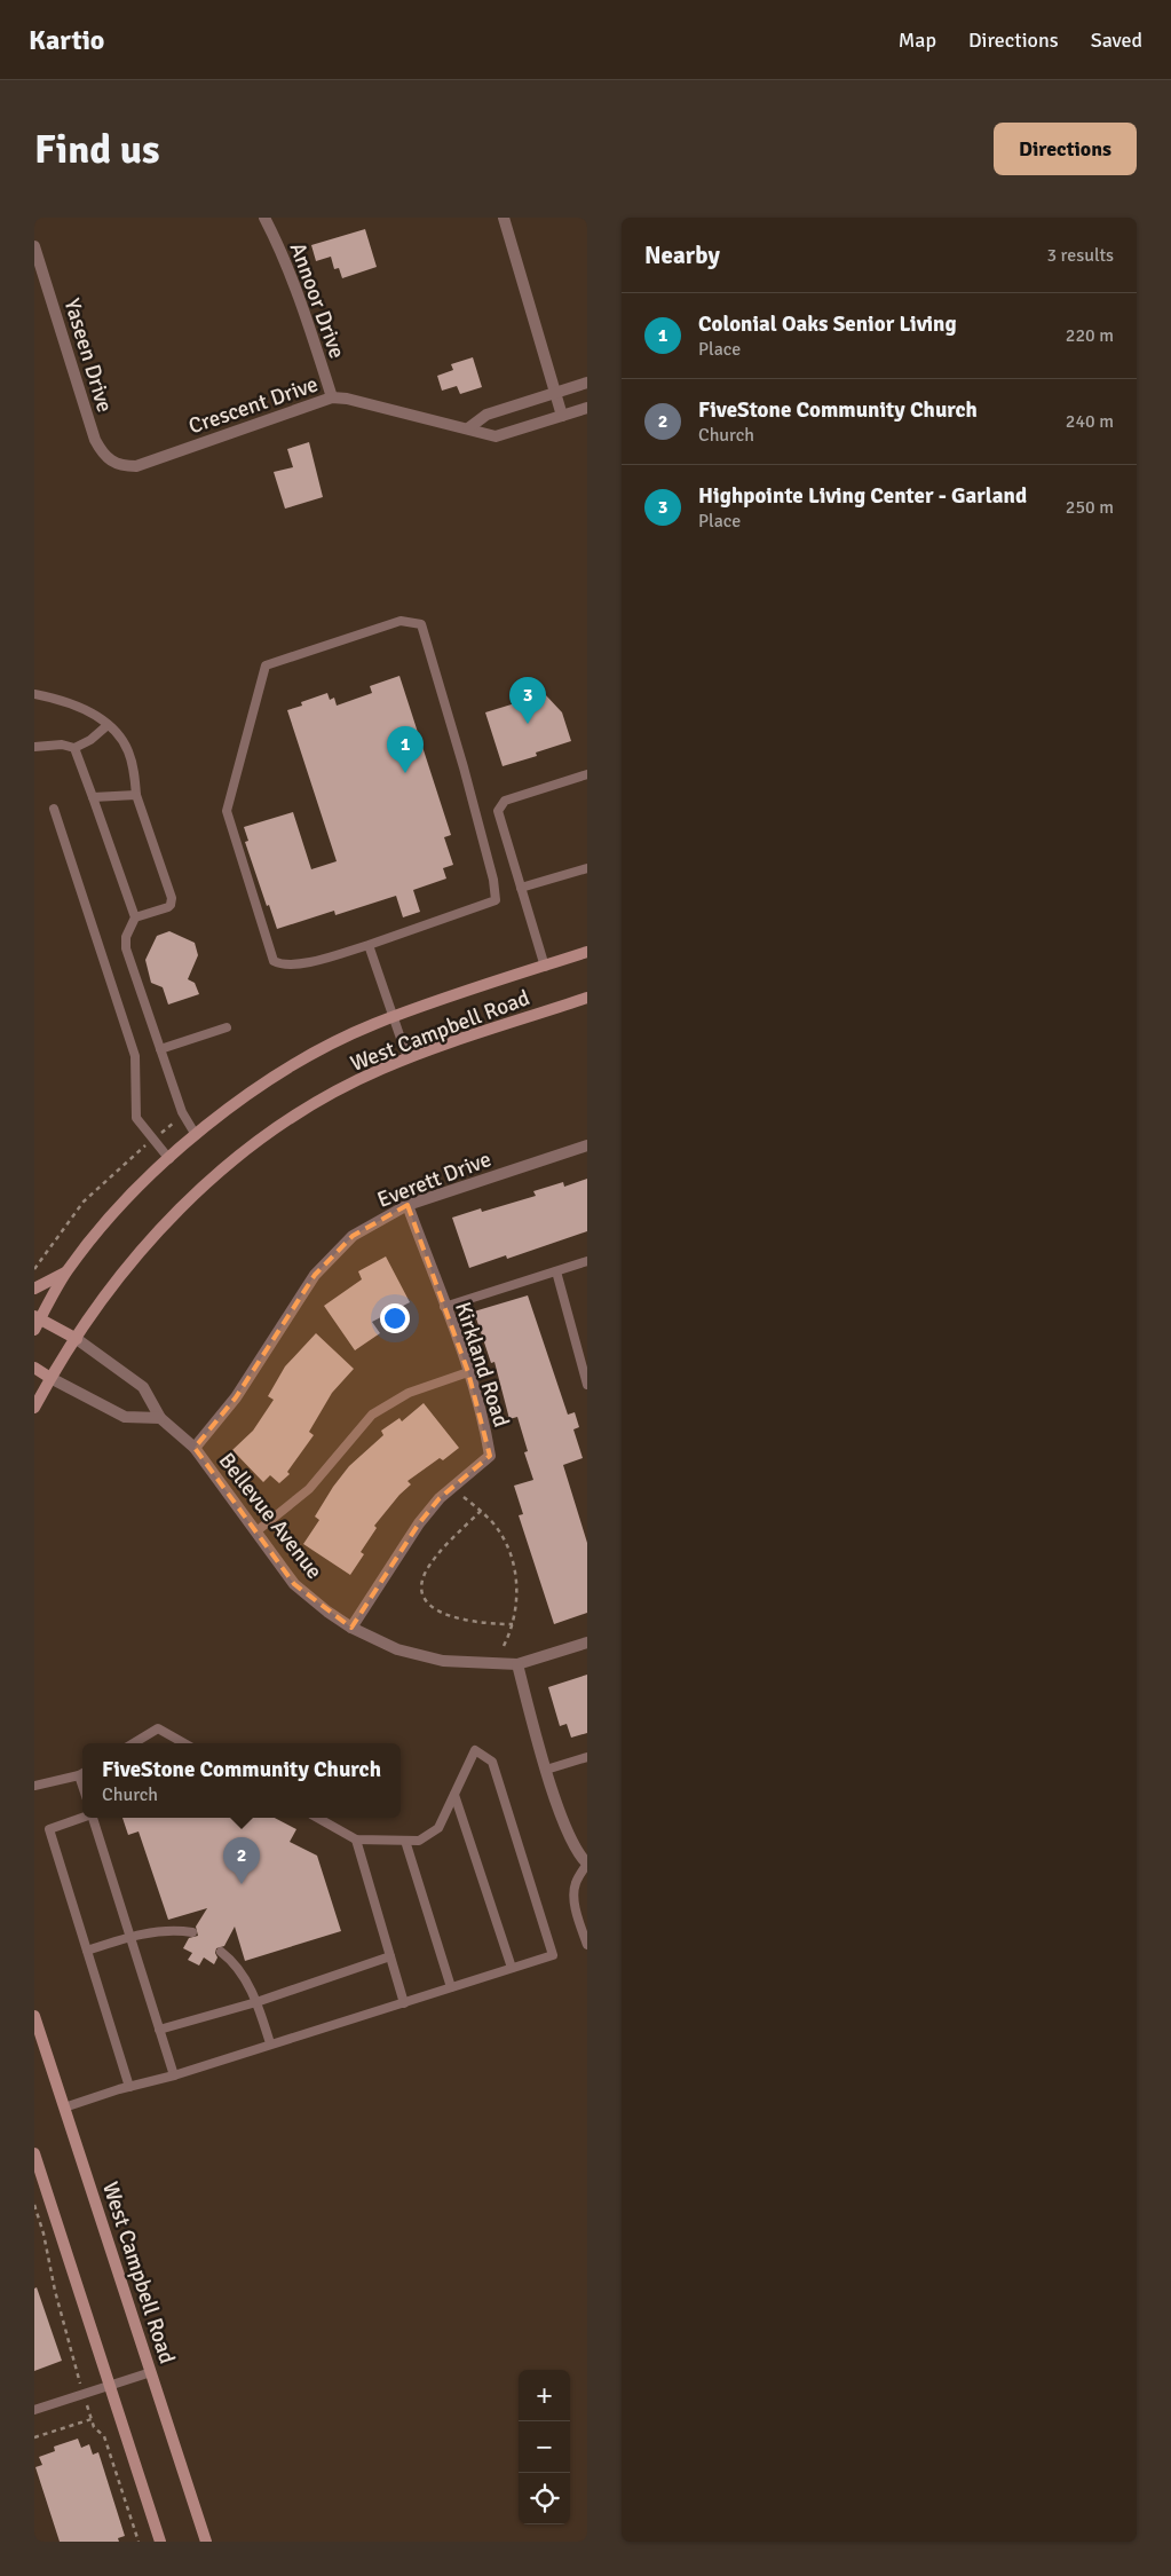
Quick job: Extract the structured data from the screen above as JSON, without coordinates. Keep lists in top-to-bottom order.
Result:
{
  "streets": {
    "main road": ["West Campbell Road"],
    "street": [
      "Annoor Drive",
      "Yaseen Drive",
      "Crescent Drive",
      "Everett Drive",
      "Kirkland Road",
      "Bellevue Avenue"
    ]
  },
  "crossings": [
    ["Annoor Drive", "Crescent Drive"],
    ["Yaseen Drive", "Crescent Drive"],
    ["West Campbell Road", "Bellevue Avenue"],
    ["Everett Drive", "Kirkland Road"],
    ["Everett Drive", "Bellevue Avenue"],
    ["Kirkland Road", "Bellevue Avenue"]
  ],
  "page": {
    "header": "Kartio",
    "nav": ["Map", "Directions", "Saved"],
    "buttons": "Directions",
    "title": "Find us",
    "heading": ["Nearby", "3 results"],
    "list": [
      {
        "mark": "1",
        "name": "Colonial Oaks Senior Living",
        "note": "Place",
        "value": "220 m"
      },
      {
        "mark": "2",
        "name": "FiveStone Community Church",
        "note": "Church",
        "value": "240 m"
      },
      {
        "mark": "3",
        "name": "Highpointe Living Center - Garland",
        "note": "Place",
        "value": "250 m"
      }
    ],
    "pins": ["3", "1", "2"],
    "popup": ["FiveStone Community Church", "Church"],
    "map_buttons": ["+", "−"]
  }
}
